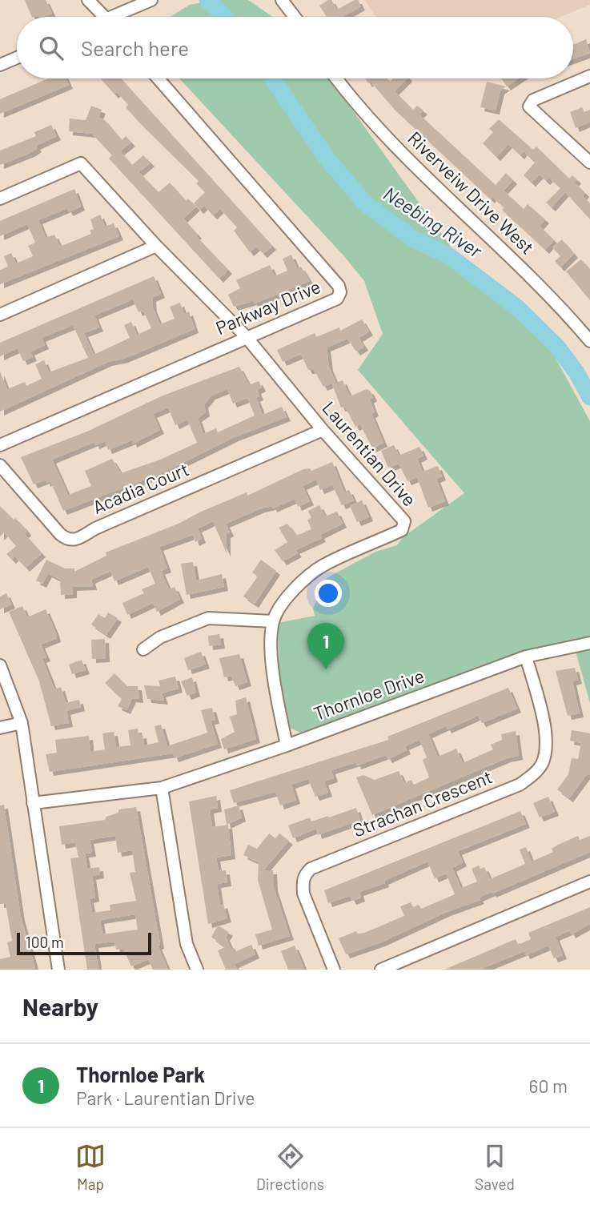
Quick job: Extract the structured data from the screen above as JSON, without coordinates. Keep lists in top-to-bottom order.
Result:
{
  "streets": {
    "street": [
      "Riverveiw Drive West",
      "Parkway Drive",
      "Laurentian Drive",
      "Acadia Court",
      "Thornloe Drive",
      "Strachan Crescent"
    ]
  },
  "crossings": [
    ["Parkway Drive", "Laurentian Drive"],
    ["Laurentian Drive", "Acadia Court"],
    ["Thornloe Drive", "Strachan Crescent"]
  ],
  "water": ["Neebing River"],
  "scale_bar": "100 m",
  "page": {
    "search": "Search here",
    "pins": "1",
    "scale": "100 m",
    "heading": "Nearby",
    "list": [
      {
        "mark": "1",
        "name": "Thornloe Park",
        "note": "Park · Laurentian Drive",
        "value": "60 m"
      }
    ],
    "nav": ["Map", "Directions", "Saved"]
  }
}
